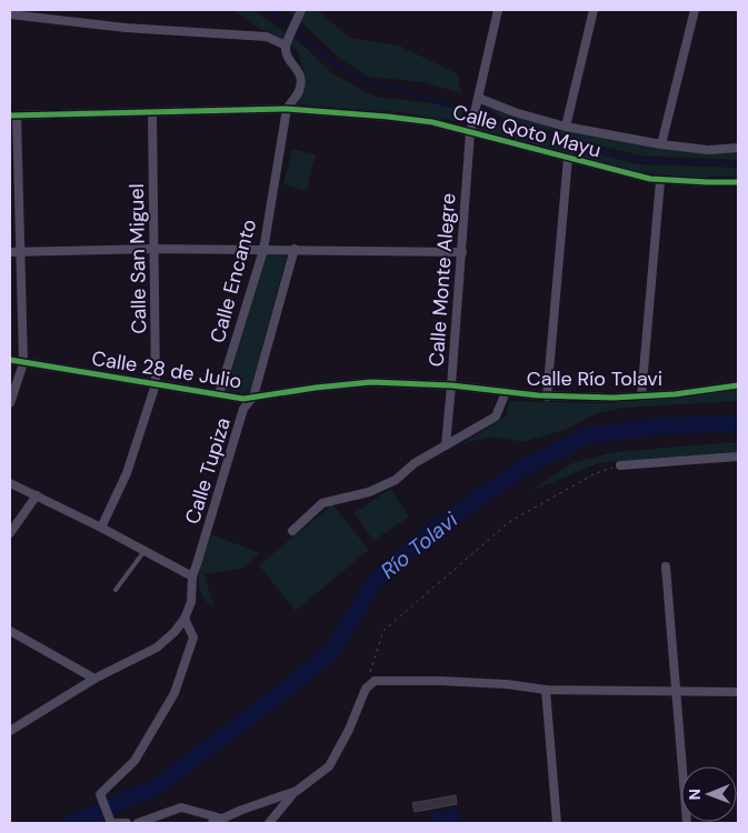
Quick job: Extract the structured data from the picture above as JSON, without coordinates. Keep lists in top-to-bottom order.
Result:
{
  "streets": {
    "street": [
      "Calle Qoto Mayu",
      "Calle San Miguel",
      "Calle Monte Alegre",
      "Calle Encanto",
      "Calle 28 de Julio",
      "Calle Río Tolavi",
      "Calle Tupiza"
    ]
  },
  "crossings": [
    ["Calle Qoto Mayu", "Calle San Miguel"],
    ["Calle Qoto Mayu", "Calle Monte Alegre"],
    ["Calle Qoto Mayu", "Calle Encanto"],
    ["Calle San Miguel", "Calle 28 de Julio"],
    ["Calle Monte Alegre", "Calle 28 de Julio"],
    ["Calle Monte Alegre", "Calle Río Tolavi"],
    ["Calle Encanto", "Calle 28 de Julio"],
    ["Calle 28 de Julio", "Calle Río Tolavi"],
    ["Calle 28 de Julio", "Calle Tupiza"]
  ],
  "water": ["Río Tolavi"],
  "north": "left"
}
